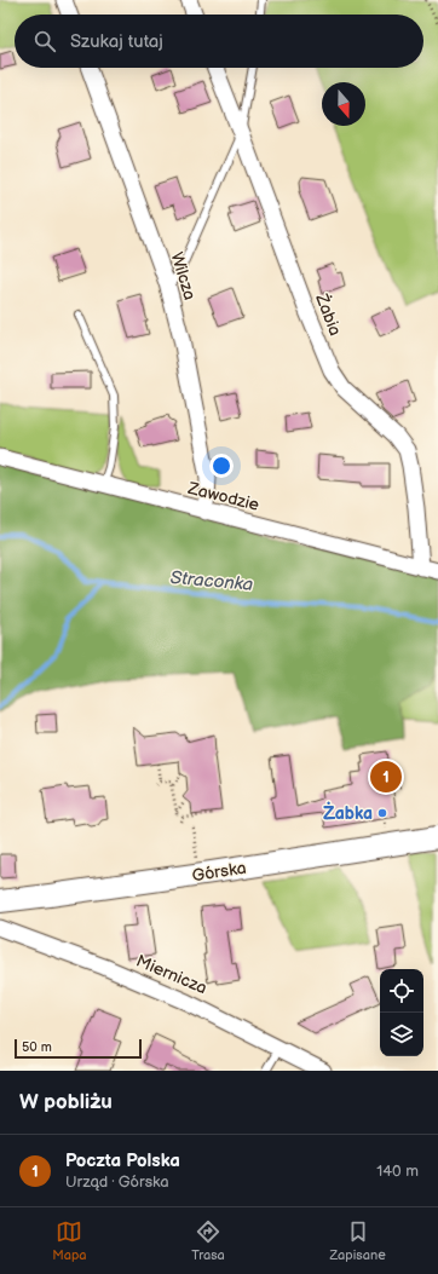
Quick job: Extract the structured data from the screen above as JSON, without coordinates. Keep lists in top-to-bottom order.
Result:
{
  "streets": {
    "street": [
      "Wilcza",
      "Żabia",
      "Zawodzie",
      "Górska",
      "Miernicza"
    ]
  },
  "crossings": [
    ["Wilcza", "Zawodzie"],
    ["Żabia", "Zawodzie"]
  ],
  "water": ["Straconka"],
  "places": ["Żabka"],
  "scale_bar": "50 m",
  "north": "bottom",
  "page": {
    "search": "Szukaj tutaj",
    "pins": "1",
    "scale": "50 m",
    "heading": "W pobliżu",
    "list": [
      {
        "mark": "1",
        "name": "Poczta Polska",
        "note": "Urząd · Górska",
        "value": "140 m"
      }
    ],
    "nav": ["Mapa", "Trasa", "Zapisane"]
  }
}
